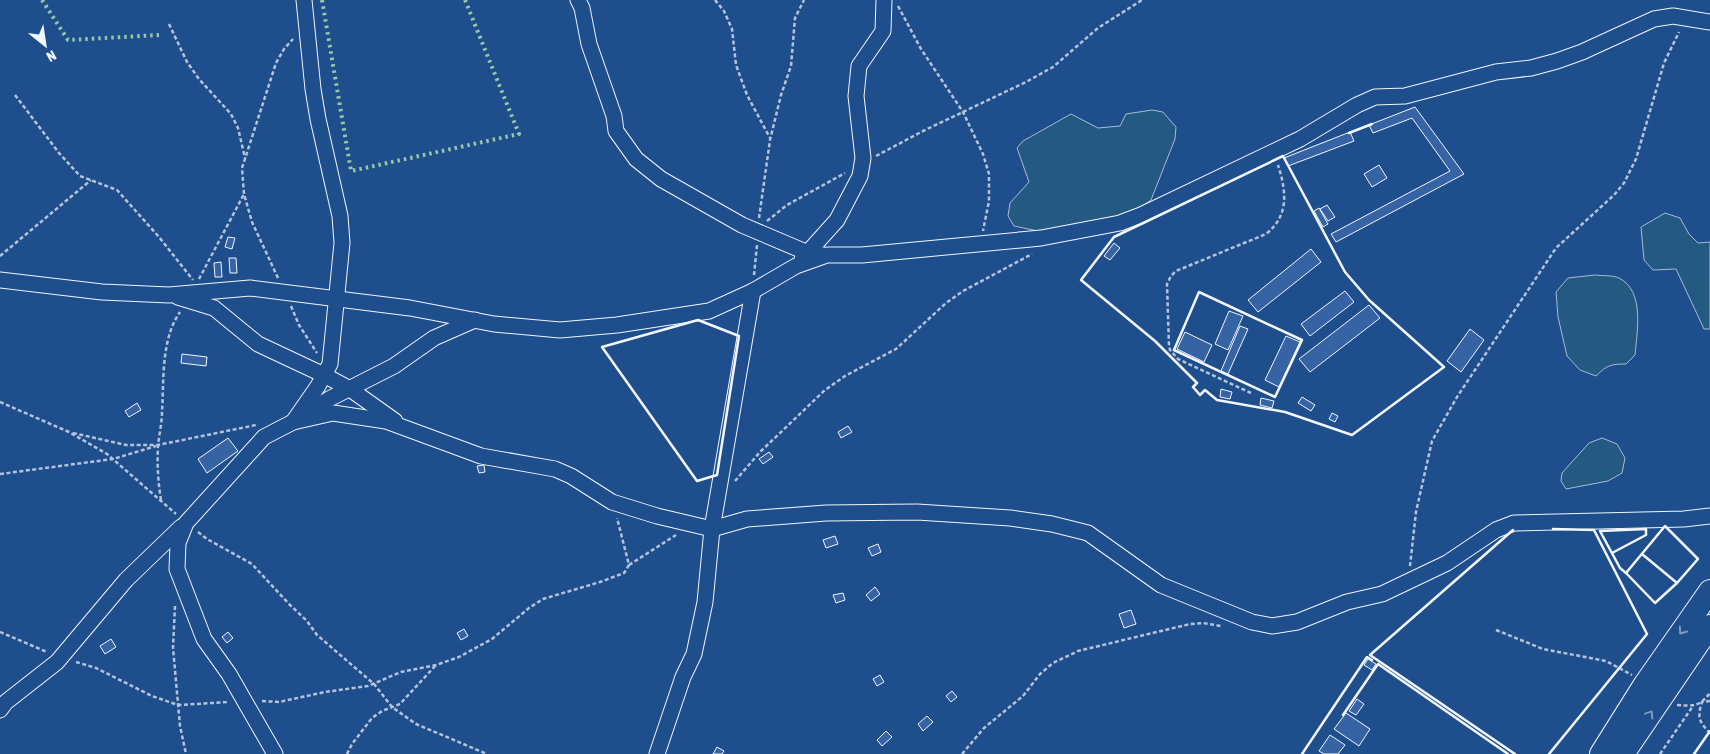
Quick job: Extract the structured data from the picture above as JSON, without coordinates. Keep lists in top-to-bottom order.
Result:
{
  "north": "bottom right"
}
